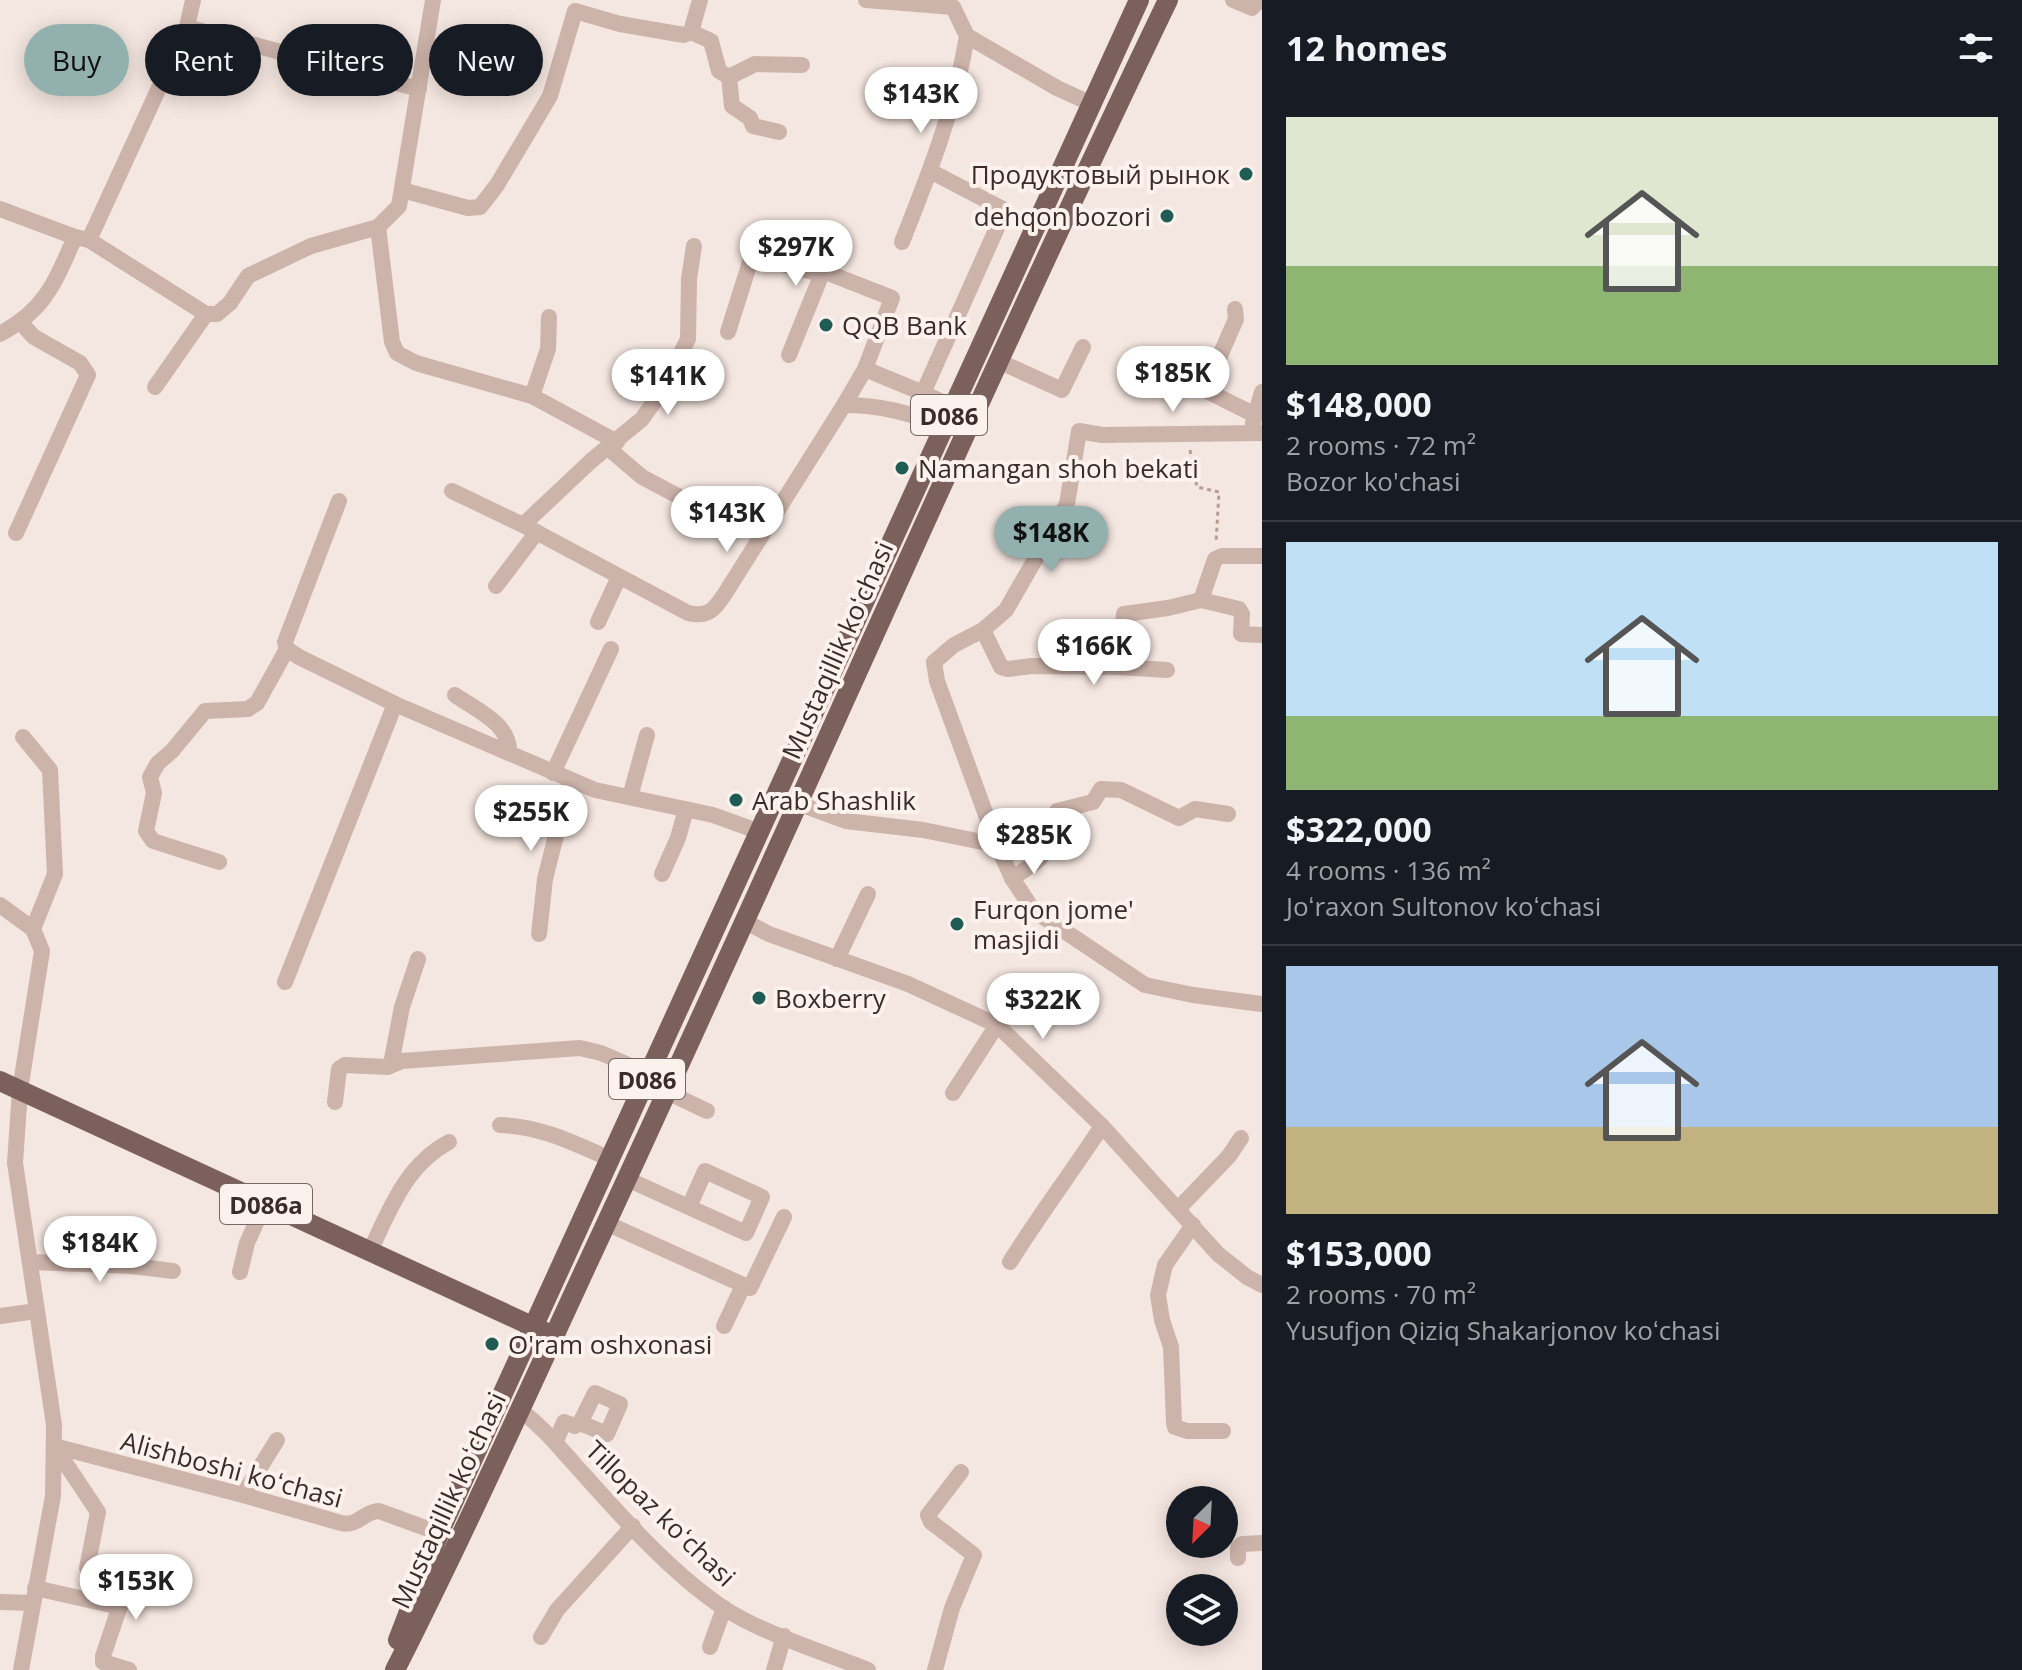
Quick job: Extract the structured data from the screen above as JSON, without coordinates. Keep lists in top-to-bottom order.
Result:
{
  "streets": {
    "main road": ["D086", "Mustaqillik koʻchasi", "D086a"],
    "street": ["Alishboshi koʻchasi", "Tillopaz koʻchasi"]
  },
  "crossings": [
    ["Mustaqillik koʻchasi", "D086a"],
    ["Mustaqillik koʻchasi", "Alishboshi koʻchasi"],
    ["Mustaqillik koʻchasi", "Tillopaz koʻchasi"]
  ],
  "places": [
    "Продуктовый рынок",
    "dehqon bozori",
    "QQB Bank",
    "Namangan shoh bekati",
    "Arab Shashlik",
    "Furqon jome' masjidi",
    "Boxberry",
    "O'ram oshxonasi"
  ],
  "north": "bottom left",
  "page": {
    "heading": "12 homes",
    "chip": [
      "Buy",
      "Rent",
      "Filters",
      "New"
    ],
    "price": [
      "$143K",
      "$297K",
      "$185K",
      "$141K",
      "$143K",
      "$148K",
      "$166K",
      "$255K",
      "$285K",
      "$322K",
      "$184K",
      "$153K"
    ],
    "list": [
      {
        "name": "$148,000",
        "note": "2 rooms · 72 m² · Bozor ko'chasi"
      },
      {
        "name": "$322,000",
        "note": "4 rooms · 136 m² · Joʻraxon Sultonov koʻchasi"
      },
      {
        "name": "$153,000",
        "note": "2 rooms · 70 m² · Yusufjon Qiziq Shakarjonov koʻchasi"
      }
    ]
  }
}
